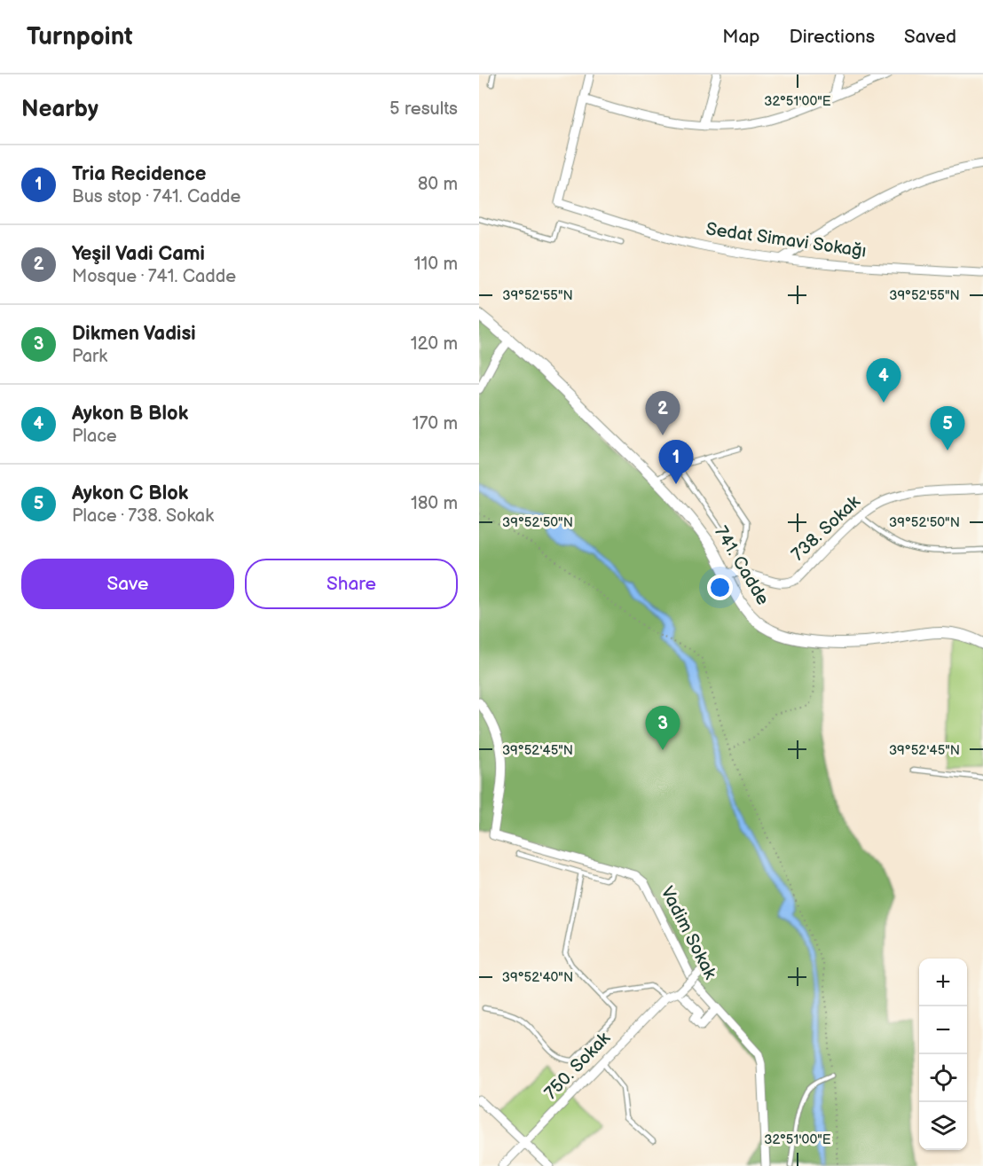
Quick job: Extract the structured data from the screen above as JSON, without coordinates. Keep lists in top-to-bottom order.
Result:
{
  "streets": {
    "street": [
      "Sedat Simavi Sokağı",
      "738. Sokak",
      "741. Cadde",
      "Vadim Sokak",
      "750. Sokak"
    ]
  },
  "crossings": [
    ["738. Sokak", "741. Cadde"]
  ],
  "page": {
    "header": "Turnpoint",
    "nav": ["Map", "Directions", "Saved"],
    "heading": ["Nearby", "5 results"],
    "list": [
      {
        "mark": "1",
        "name": "Tria Recidence",
        "note": "Bus stop · 741. Cadde",
        "value": "80 m"
      },
      {
        "mark": "2",
        "name": "Yeşil Vadi Cami",
        "note": "Mosque · 741. Cadde",
        "value": "110 m"
      },
      {
        "mark": "3",
        "name": "Dikmen Vadisi",
        "note": "Park",
        "value": "120 m"
      },
      {
        "mark": "4",
        "name": "Aykon B Blok",
        "note": "Place",
        "value": "170 m"
      },
      {
        "mark": "5",
        "name": "Aykon C Blok",
        "note": "Place · 738. Sokak",
        "value": "180 m"
      }
    ],
    "pins": [
      "4",
      "2",
      "5",
      "1",
      "3"
    ],
    "buttons": ["Save", "Share"],
    "map_buttons": ["+", "−"]
  },
  "coordinates": [
    "32°51'00\"E",
    "39°52'55\"N",
    "39°52'50\"N",
    "39°52'45\"N",
    "39°52'40\"N"
  ]
}
